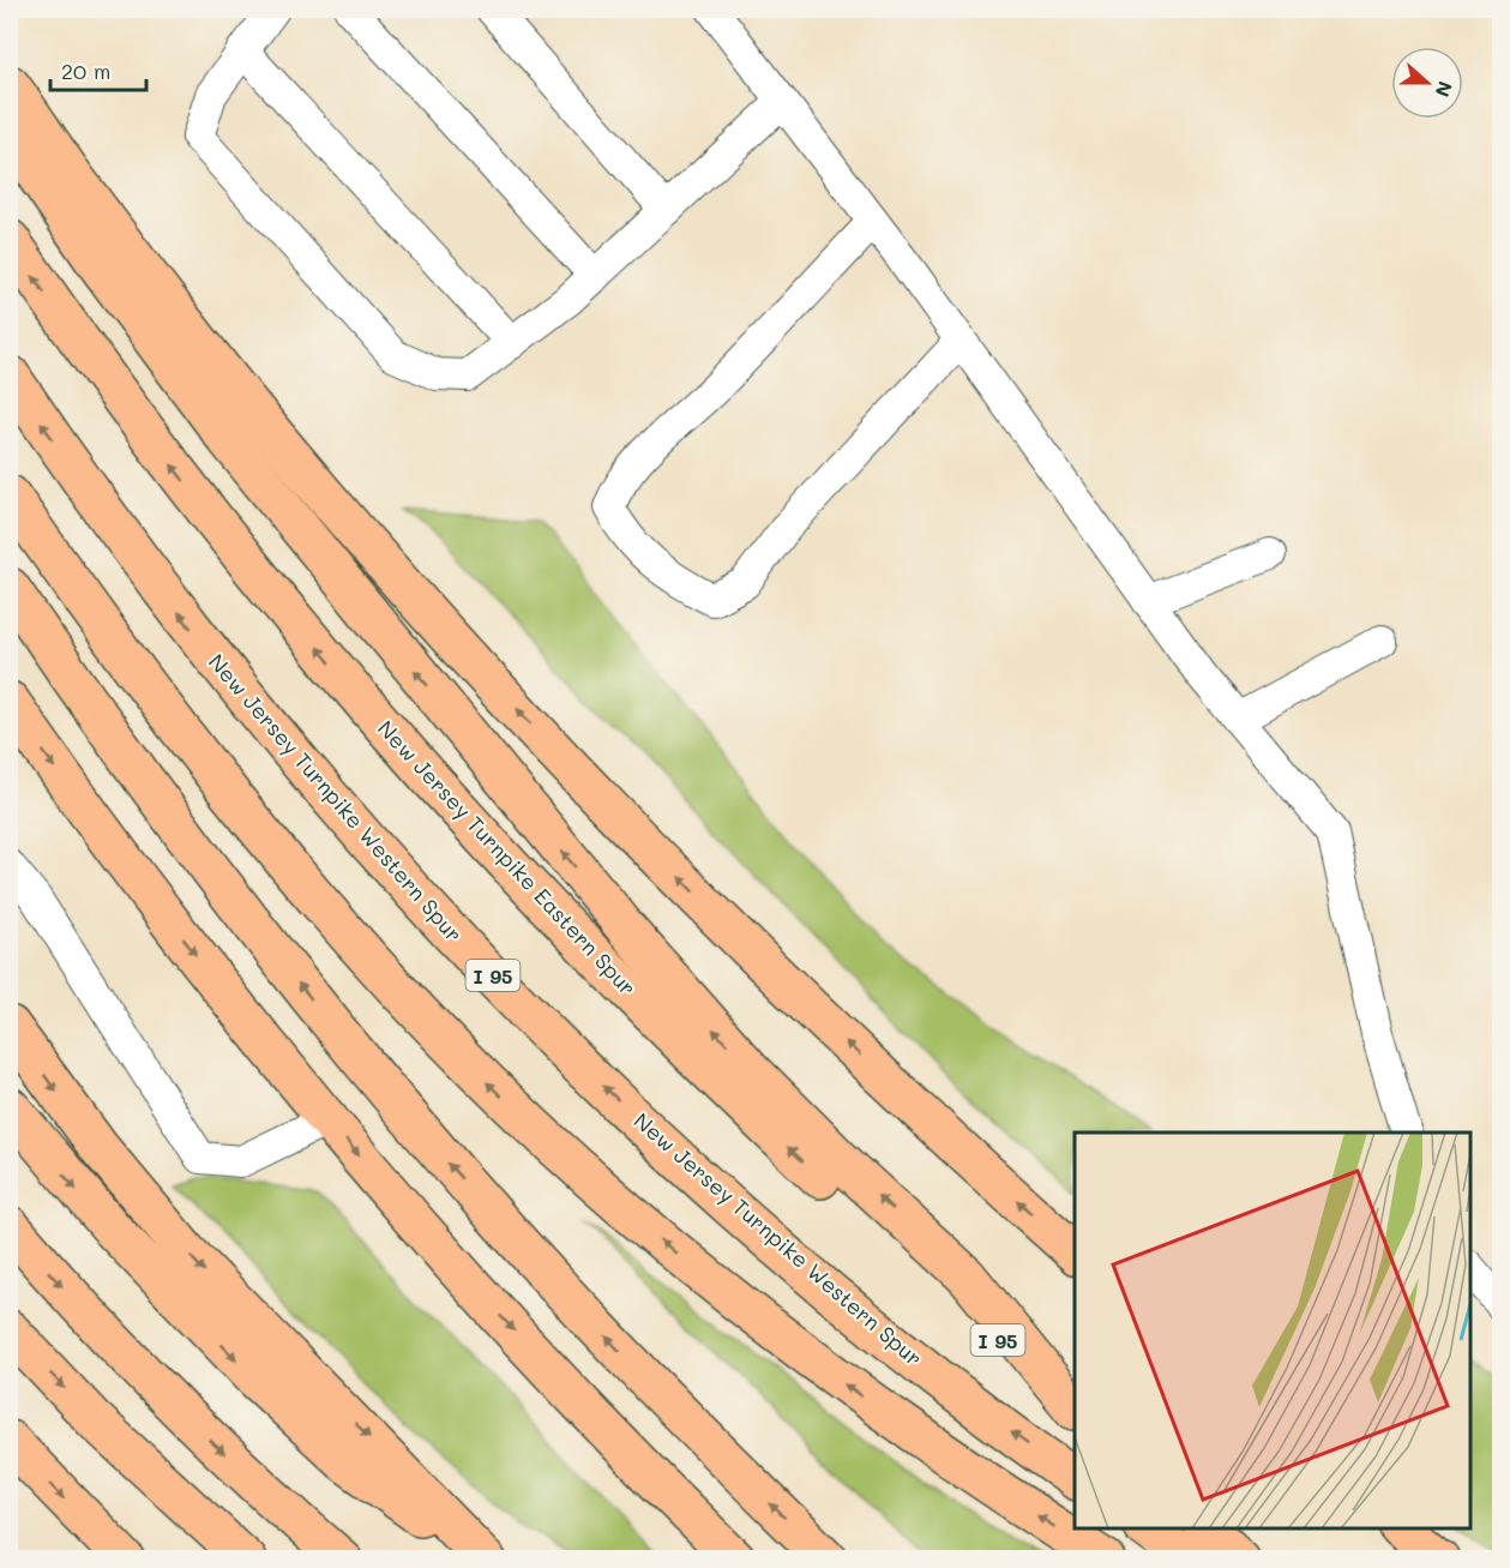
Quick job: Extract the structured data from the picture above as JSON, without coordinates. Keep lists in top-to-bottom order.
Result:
{
  "streets": {
    "highway": ["New Jersey Turnpike Western Spur", "New Jersey Turnpike Eastern Spur", "I 95"]
  },
  "scale_bar": "20 m",
  "north": "right"
}
